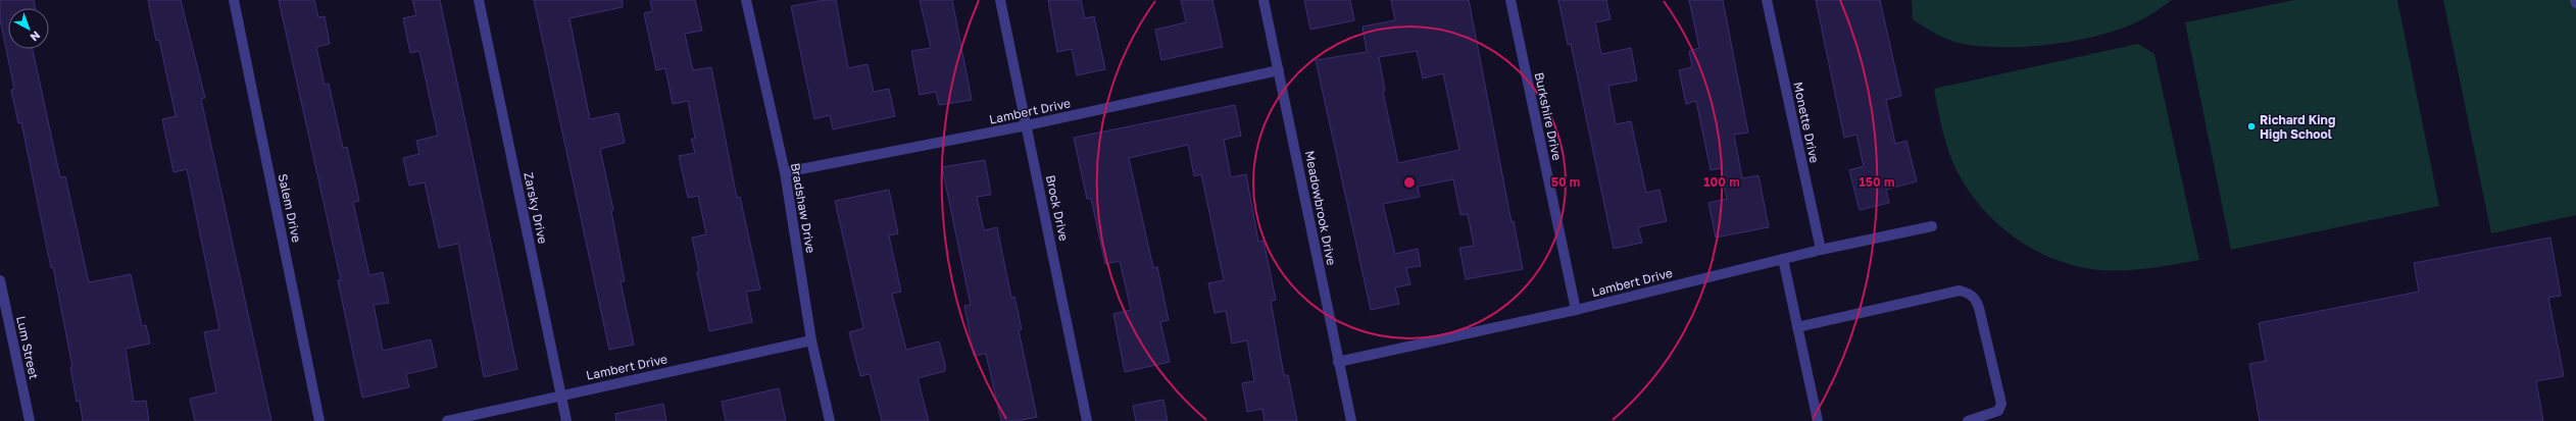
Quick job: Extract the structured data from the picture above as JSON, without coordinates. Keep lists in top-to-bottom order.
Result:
{
  "streets": {
    "street": [
      "Lambert Drive",
      "Burkshire Drive",
      "Monette Drive",
      "Salem Drive",
      "Zarsky Drive",
      "Bradshaw Drive",
      "Brock Drive",
      "Meadowbrook Drive",
      "Lum Street"
    ]
  },
  "crossings": [
    ["Lambert Drive", "Burkshire Drive"],
    ["Lambert Drive", "Monette Drive"],
    ["Lambert Drive", "Zarsky Drive"],
    ["Lambert Drive", "Bradshaw Drive"],
    ["Lambert Drive", "Brock Drive"],
    ["Lambert Drive", "Meadowbrook Drive"]
  ],
  "places": ["Richard King High School"],
  "north": "bottom right",
  "rings": ["50 m", "100 m", "150 m"]
}
